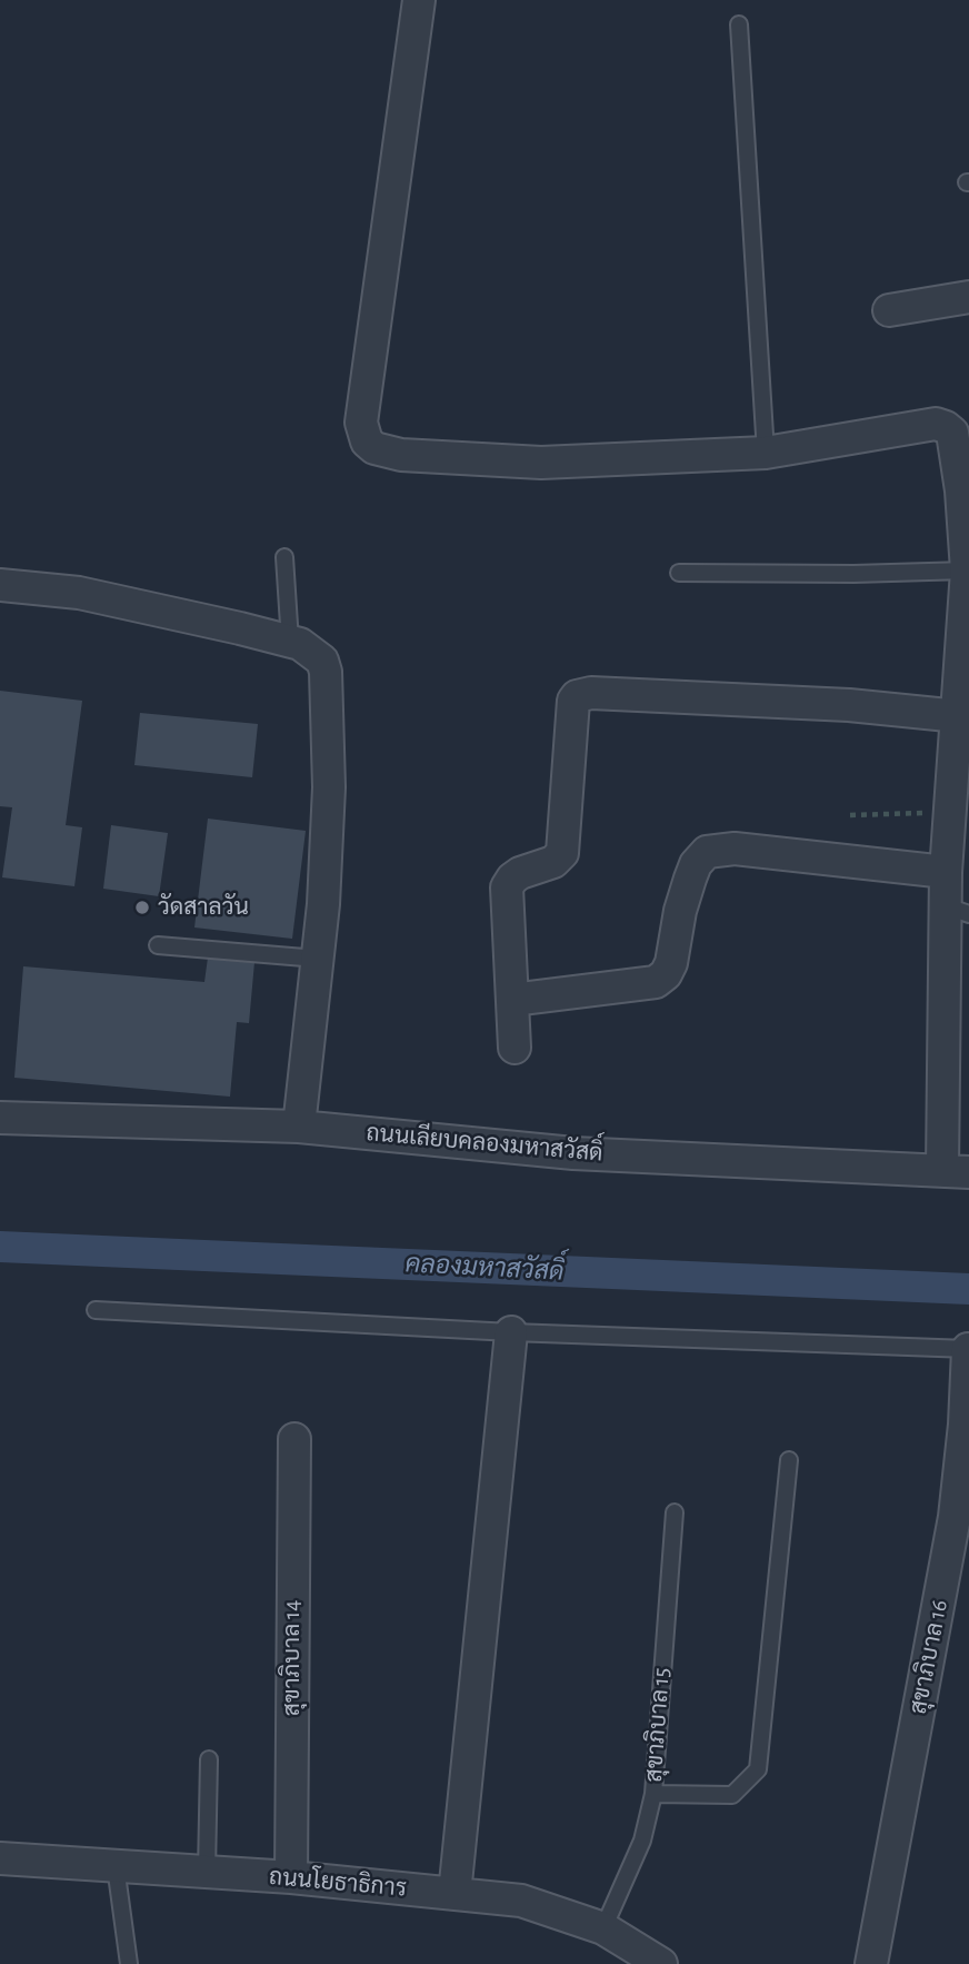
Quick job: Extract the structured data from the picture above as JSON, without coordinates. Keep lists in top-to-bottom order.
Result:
{
  "streets": {
    "street": [
      "ถนนเลียบคลองมหาสวัสดิ์",
      "สุขาภิบาล 16",
      "สุขาภิบาล 14",
      "ถนนโยธาธิการ"
    ],
    "lane": ["สุขาภิบาล 15"]
  },
  "crossings": [
    ["สุขาภิบาล 14", "ถนนโยธาธิการ"],
    ["สุขาภิบาล 15", "ถนนโยธาธิการ"]
  ],
  "water": ["คลองมหาสวัสดิ์"],
  "places": ["วัดสาลวัน"]
}
